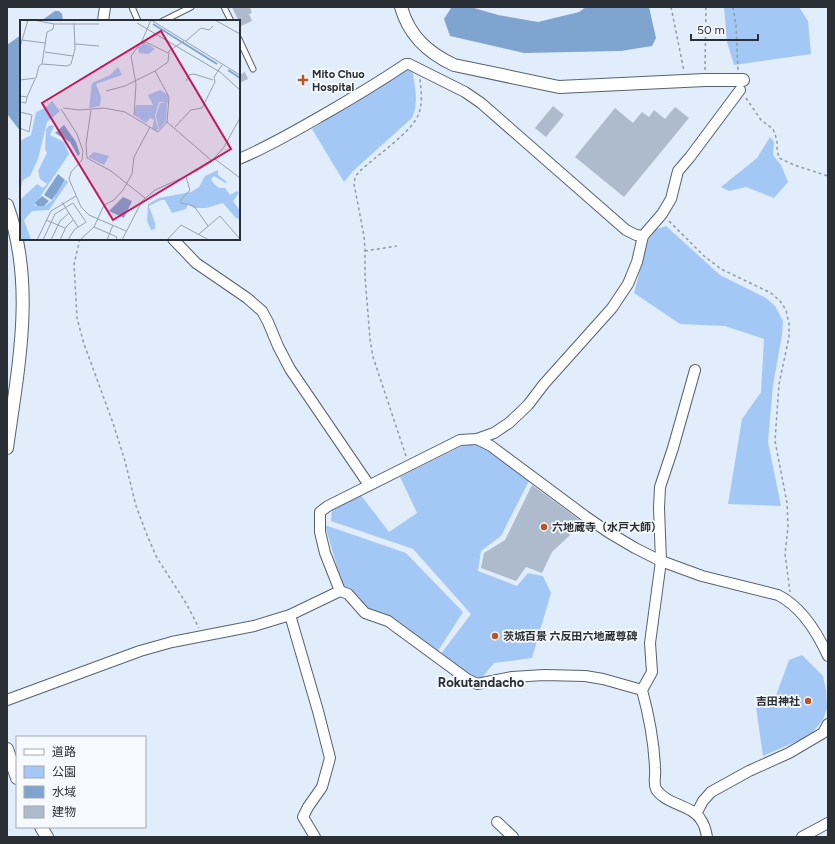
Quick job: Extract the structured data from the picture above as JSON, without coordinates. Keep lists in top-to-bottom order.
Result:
{
  "districts": ["Rokutandacho"],
  "places": {
    "health": ["Mito Chuo Hospital"],
    "other": ["六地蔵寺（水戸大師）", "茨城百景 六反田六地蔵尊碑", "吉田神社"]
  },
  "legend": [
    "道路",
    "公園",
    "水域",
    "建物"
  ],
  "scale_bar": "50 m"
}
